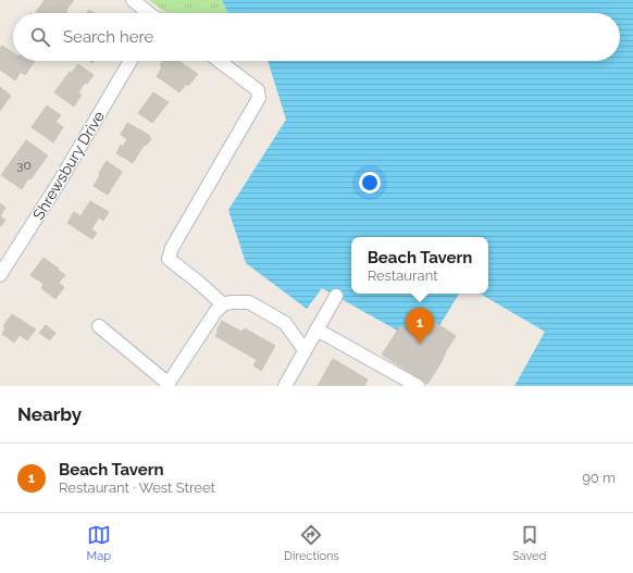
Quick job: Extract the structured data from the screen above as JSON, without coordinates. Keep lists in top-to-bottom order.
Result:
{
  "streets": {
    "street": ["Shrewsbury Drive"]
  },
  "house_numbers": ["30"],
  "page": {
    "search": "Search here",
    "popup": ["Beach Tavern", "Restaurant"],
    "pins": "1",
    "heading": "Nearby",
    "list": [
      {
        "mark": "1",
        "name": "Beach Tavern",
        "note": "Restaurant · West Street",
        "value": "90 m"
      }
    ],
    "nav": ["Map", "Directions", "Saved"]
  }
}
